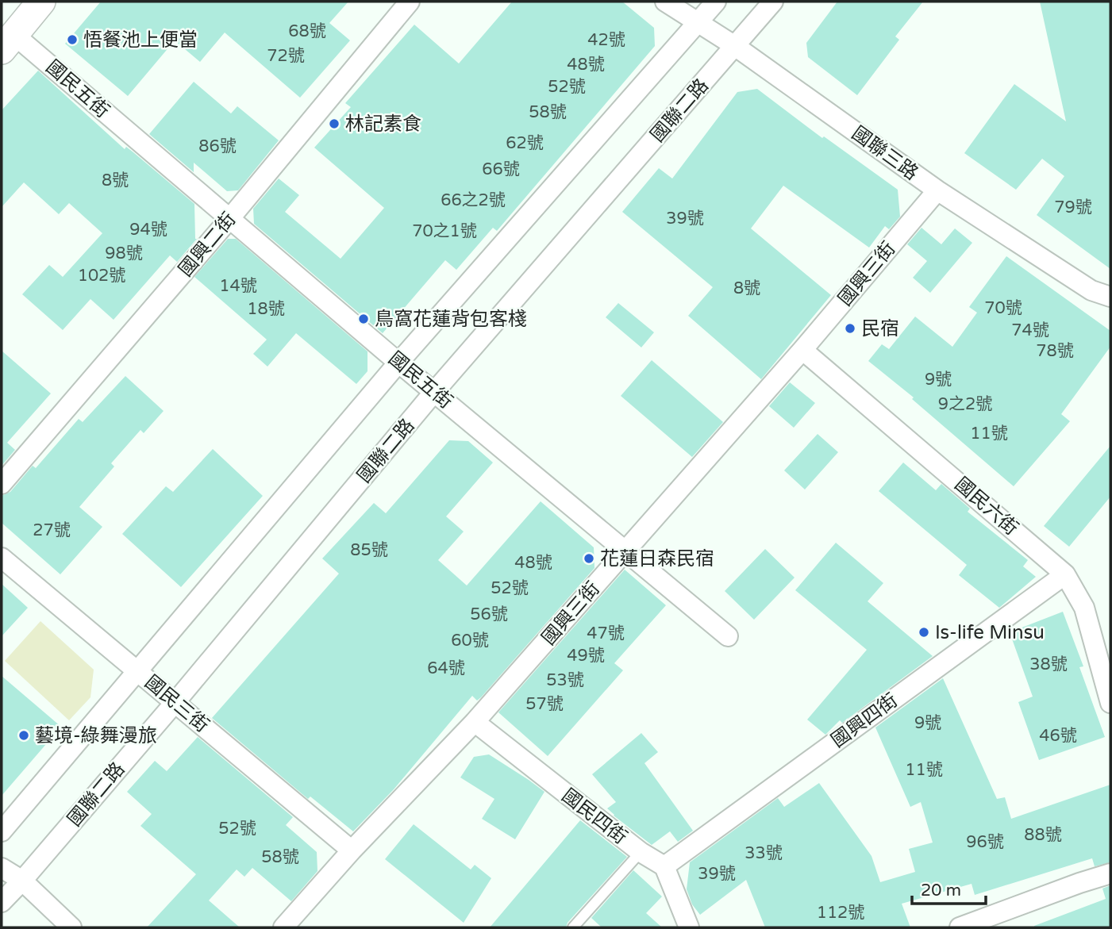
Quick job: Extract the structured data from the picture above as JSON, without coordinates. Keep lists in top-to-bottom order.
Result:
{
  "streets": {
    "street": [
      "國民五街",
      "國聯二路",
      "國聯三路",
      "國興二街",
      "國興三街",
      "國民六街",
      "國民三街",
      "國興四街",
      "國民四街"
    ]
  },
  "crossings": [
    ["國民五街", "國聯二路"],
    ["國民五街", "國興二街"],
    ["國民五街", "國興三街"],
    ["國聯二路", "國聯三路"],
    ["國聯二路", "國民三街"],
    ["國聯三路", "國興三街"],
    ["國興三街", "國民六街"],
    ["國興三街", "國民三街"],
    ["國興三街", "國民四街"],
    ["國民六街", "國興四街"],
    ["國興四街", "國民四街"]
  ],
  "places": [
    "悟餐池上便當",
    "林記素食",
    "鳥窩花蓮背包客棧",
    "民宿",
    "花蓮日森民宿",
    "Is-life Minsu",
    "藝境-綠舞漫旅"
  ],
  "house_numbers": [
    "68號",
    "42號",
    "72號",
    "48號",
    "52號",
    "58號",
    "62號",
    "86號",
    "66號",
    "8號",
    "66之2號",
    "79號",
    "39號",
    "94號",
    "70之1號",
    "98號",
    "102號",
    "14號",
    "8號",
    "70號",
    "18號",
    "74號",
    "78號",
    "9號",
    "9之2號",
    "11號",
    "27號",
    "85號",
    "48號",
    "52號",
    "56號",
    "47號",
    "60號",
    "49號",
    "38號",
    "64號",
    "53號",
    "57號",
    "9號",
    "46號",
    "11號",
    "52號",
    "88號",
    "96號",
    "33號",
    "58號",
    "39號",
    "112號"
  ],
  "scale_bar": "20 m"
}
